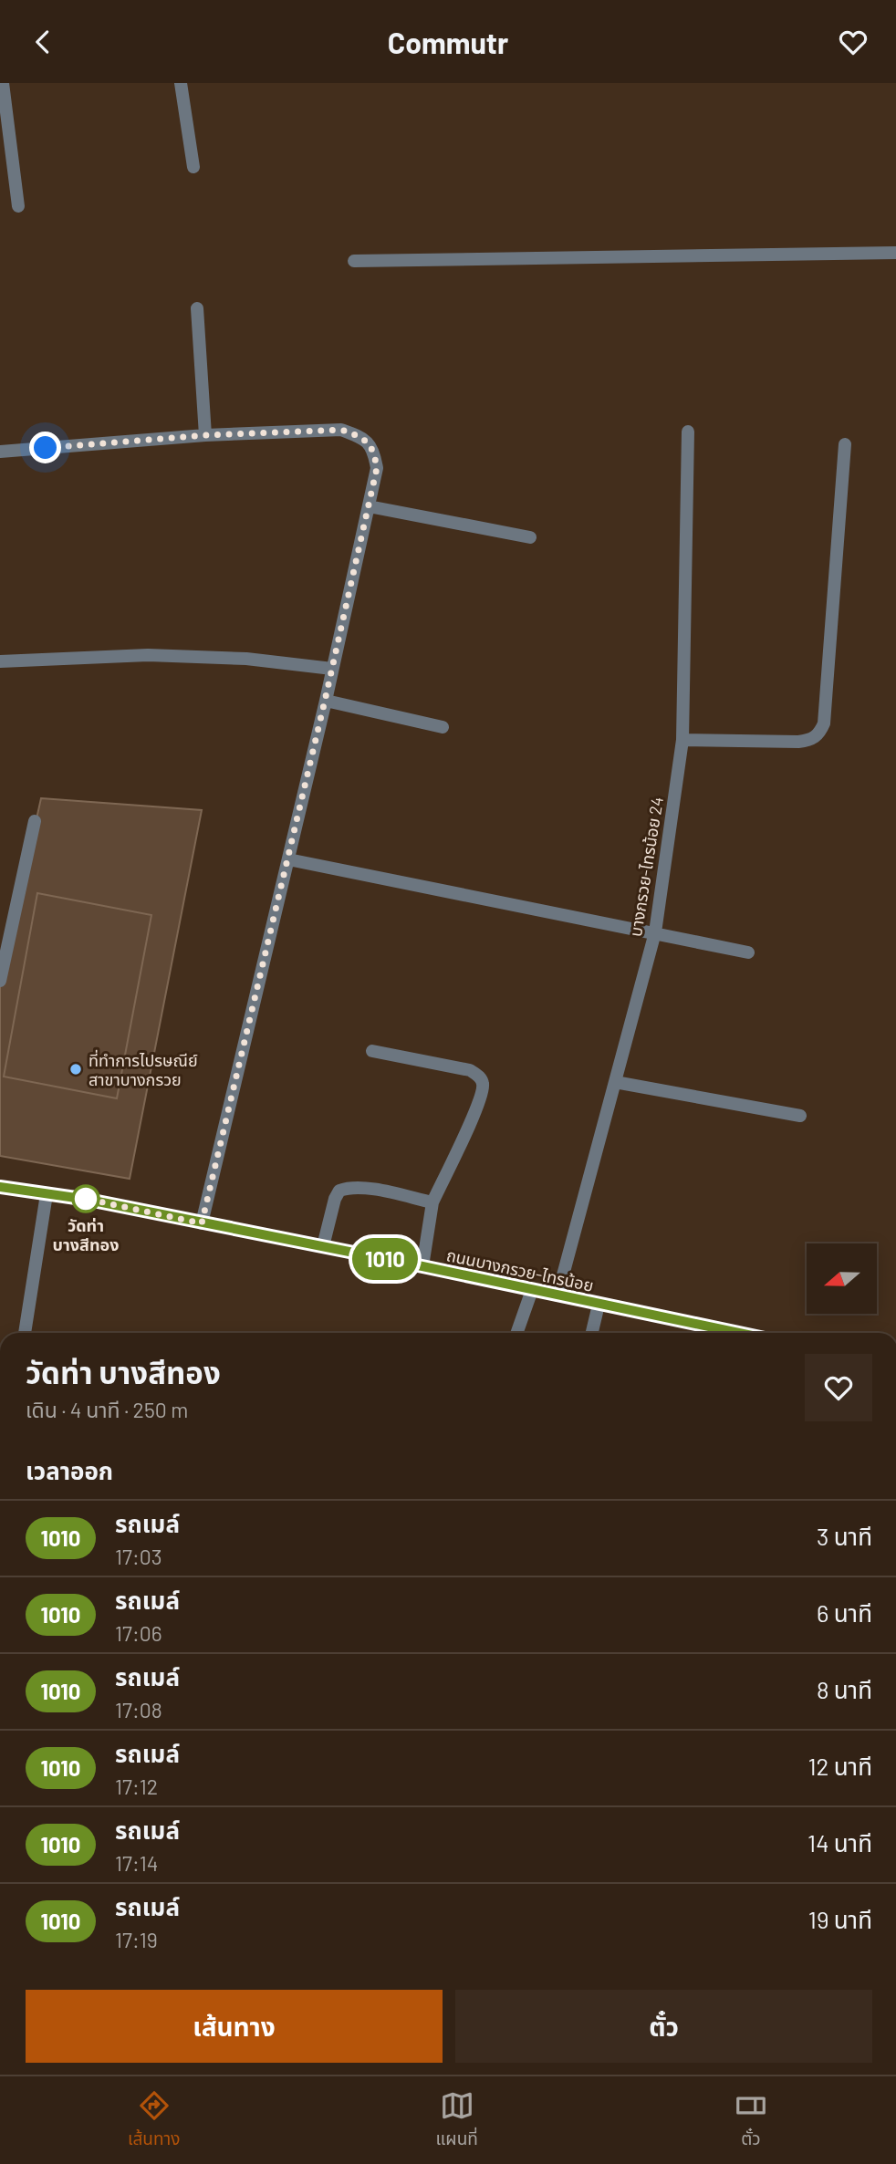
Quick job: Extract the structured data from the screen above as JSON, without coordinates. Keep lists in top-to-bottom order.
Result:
{
  "streets": {
    "main road": ["ถนนบางกรวย-ไทรน้อย"],
    "street": ["บางกรวย-ไทรน้อย 24"]
  },
  "crossings": [
    ["บางกรวย-ไทรน้อย 24", "ถนนบางกรวย-ไทรน้อย"]
  ],
  "places": ["ที่ทำการไปรษณีย์ สาขาบางกรวย", "วัดท่า บางสีทอง"],
  "lines": ["bus line 1010"],
  "north": "left",
  "page": {
    "header": "Commutr",
    "on_map": "1010",
    "heading": [
      ["วัดท่า บางสีทอง", "เดิน · 4 นาที · 250 m"],
      "เวลาออก"
    ],
    "list": [
      {
        "mark": "1010",
        "name": "รถเมล์",
        "note": "17:03",
        "value": "3 นาที"
      },
      {
        "mark": "1010",
        "name": "รถเมล์",
        "note": "17:06",
        "value": "6 นาที"
      },
      {
        "mark": "1010",
        "name": "รถเมล์",
        "note": "17:08",
        "value": "8 นาที"
      },
      {
        "mark": "1010",
        "name": "รถเมล์",
        "note": "17:12",
        "value": "12 นาที"
      },
      {
        "mark": "1010",
        "name": "รถเมล์",
        "note": "17:14",
        "value": "14 นาที"
      },
      {
        "mark": "1010",
        "name": "รถเมล์",
        "note": "17:19",
        "value": "19 นาที"
      }
    ],
    "buttons": ["เส้นทาง", "ตั๋ว"],
    "tabs": ["เส้นทาง", "แผนที่", "ตั๋ว"]
  }
}
